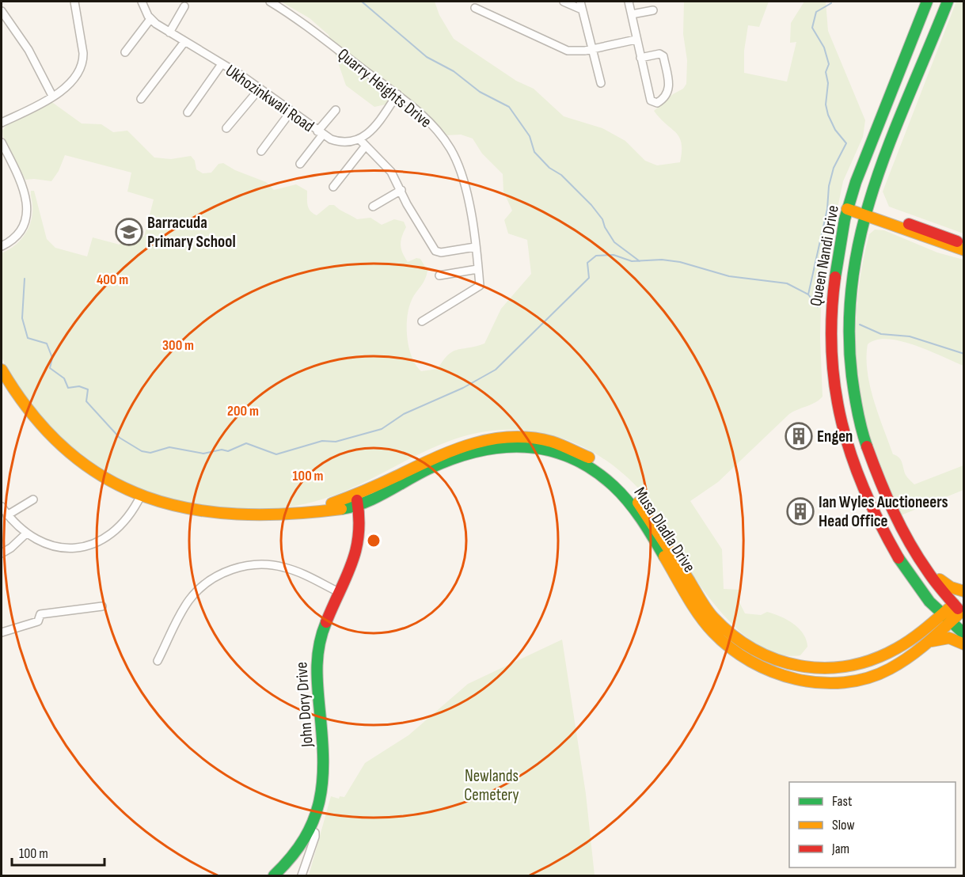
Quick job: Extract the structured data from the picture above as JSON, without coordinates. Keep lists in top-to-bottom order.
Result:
{
  "streets": {
    "street": [
      "Quarry Heights Drive",
      "Ukhozinkwali Road",
      "Queen Nandi Drive",
      "Musa Dladla Drive",
      "John Dory Drive"
    ]
  },
  "crossings": [
    ["Queen Nandi Drive", "Musa Dladla Drive"],
    ["Musa Dladla Drive", "John Dory Drive"]
  ],
  "parks": ["Newlands Cemetery"],
  "places": {
    "school or university": ["Barracuda Primary School"],
    "building": ["Engen", "Ian Wyles Auctioneers Head Office"]
  },
  "legend": ["Fast", "Slow", "Jam"],
  "scale_bar": "100 m",
  "rings": [
    "400 m",
    "300 m",
    "200 m",
    "100 m"
  ]
}
